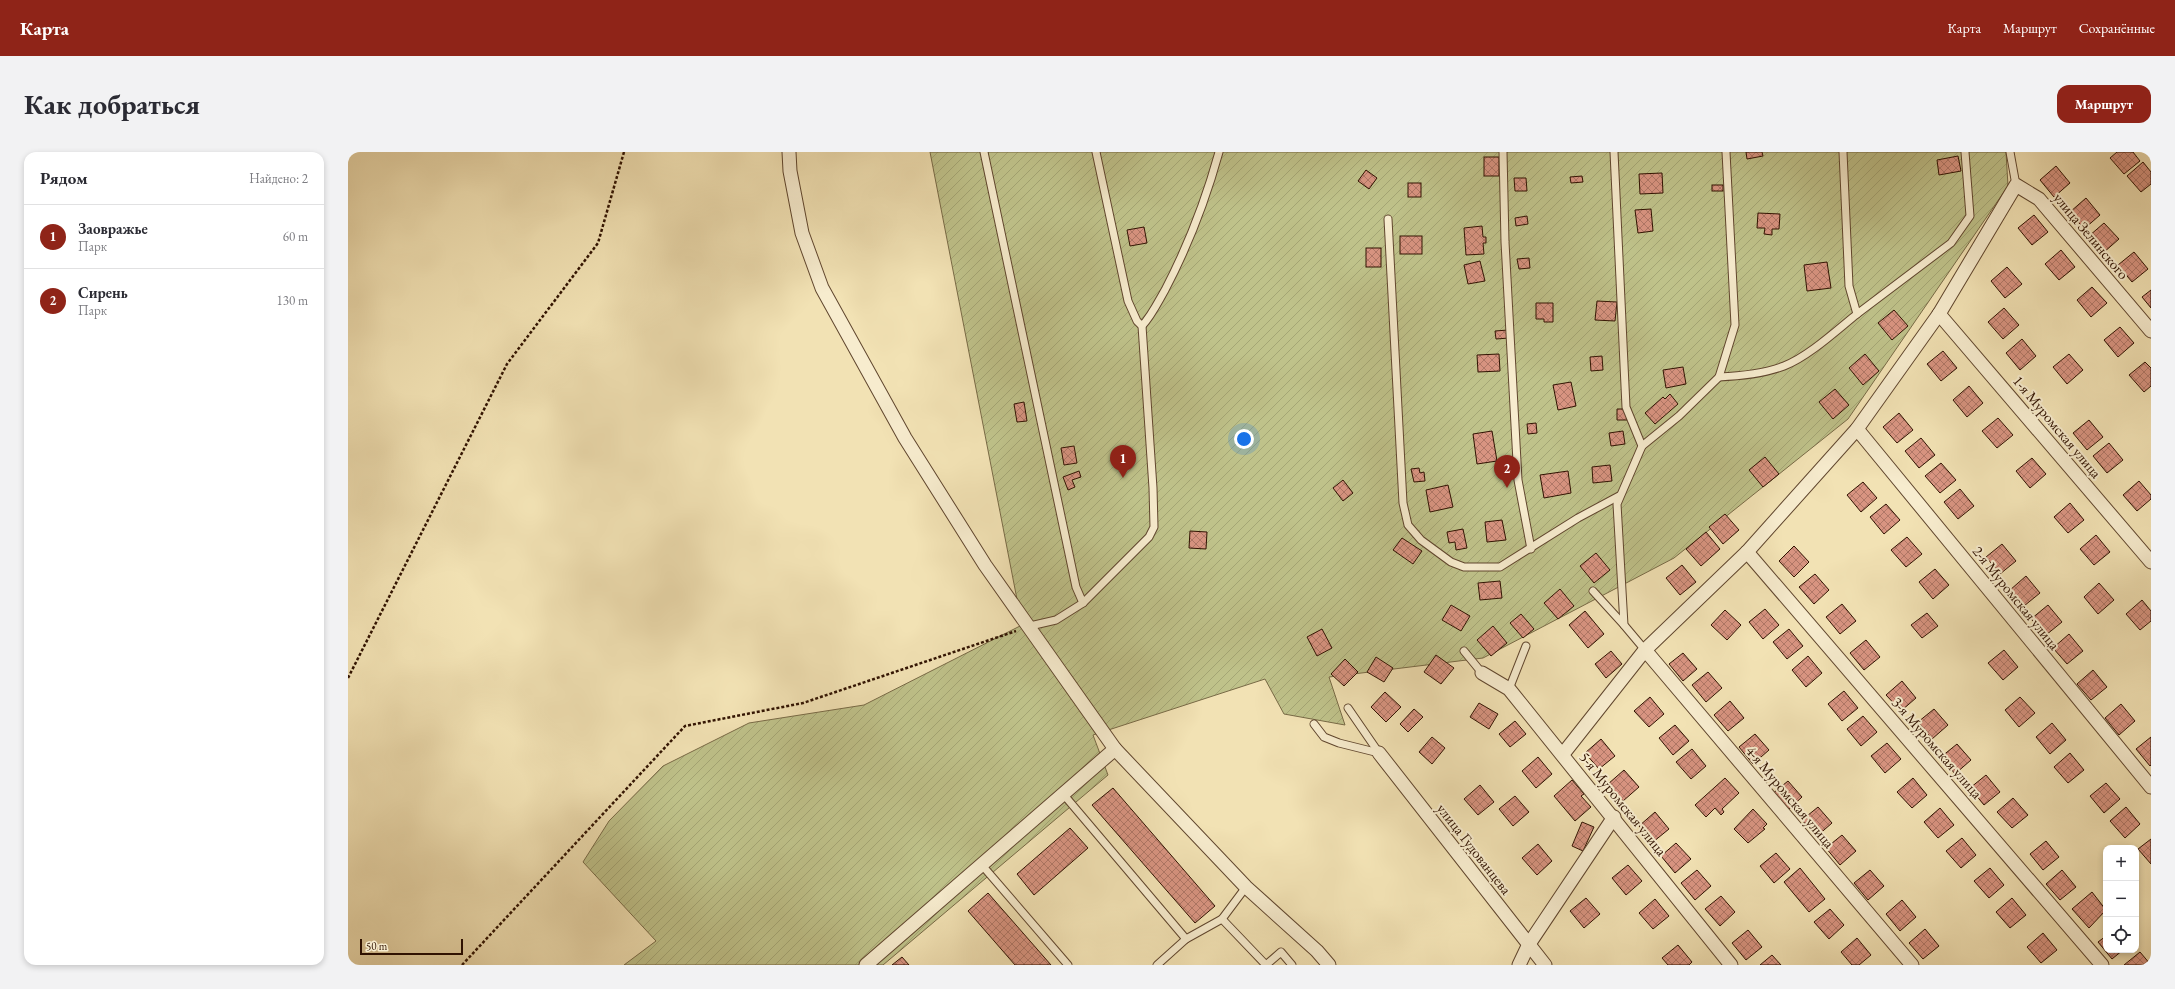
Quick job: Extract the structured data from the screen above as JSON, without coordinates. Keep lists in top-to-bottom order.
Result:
{
  "streets": {
    "street": [
      "улица Зелинского",
      "1-я Муромская улица",
      "2-я Муромская улица",
      "3-я Муромская улица",
      "4-я Муромская улица",
      "5-я Муромская улица",
      "улица Гудованцева"
    ]
  },
  "scale_bar": "50 m",
  "page": {
    "header": "Карта",
    "nav": ["Карта", "Маршрут", "Сохранённые"],
    "buttons": "Маршрут",
    "title": "Как добраться",
    "heading": ["Рядом", "Найдено: 2"],
    "list": [
      {
        "mark": "1",
        "name": "Заовражье",
        "note": "Парк",
        "value": "60 m"
      },
      {
        "mark": "2",
        "name": "Сирень",
        "note": "Парк",
        "value": "130 m"
      }
    ],
    "pins": ["1", "2"],
    "map_buttons": ["+", "−"],
    "scale": "50 m"
  }
}
